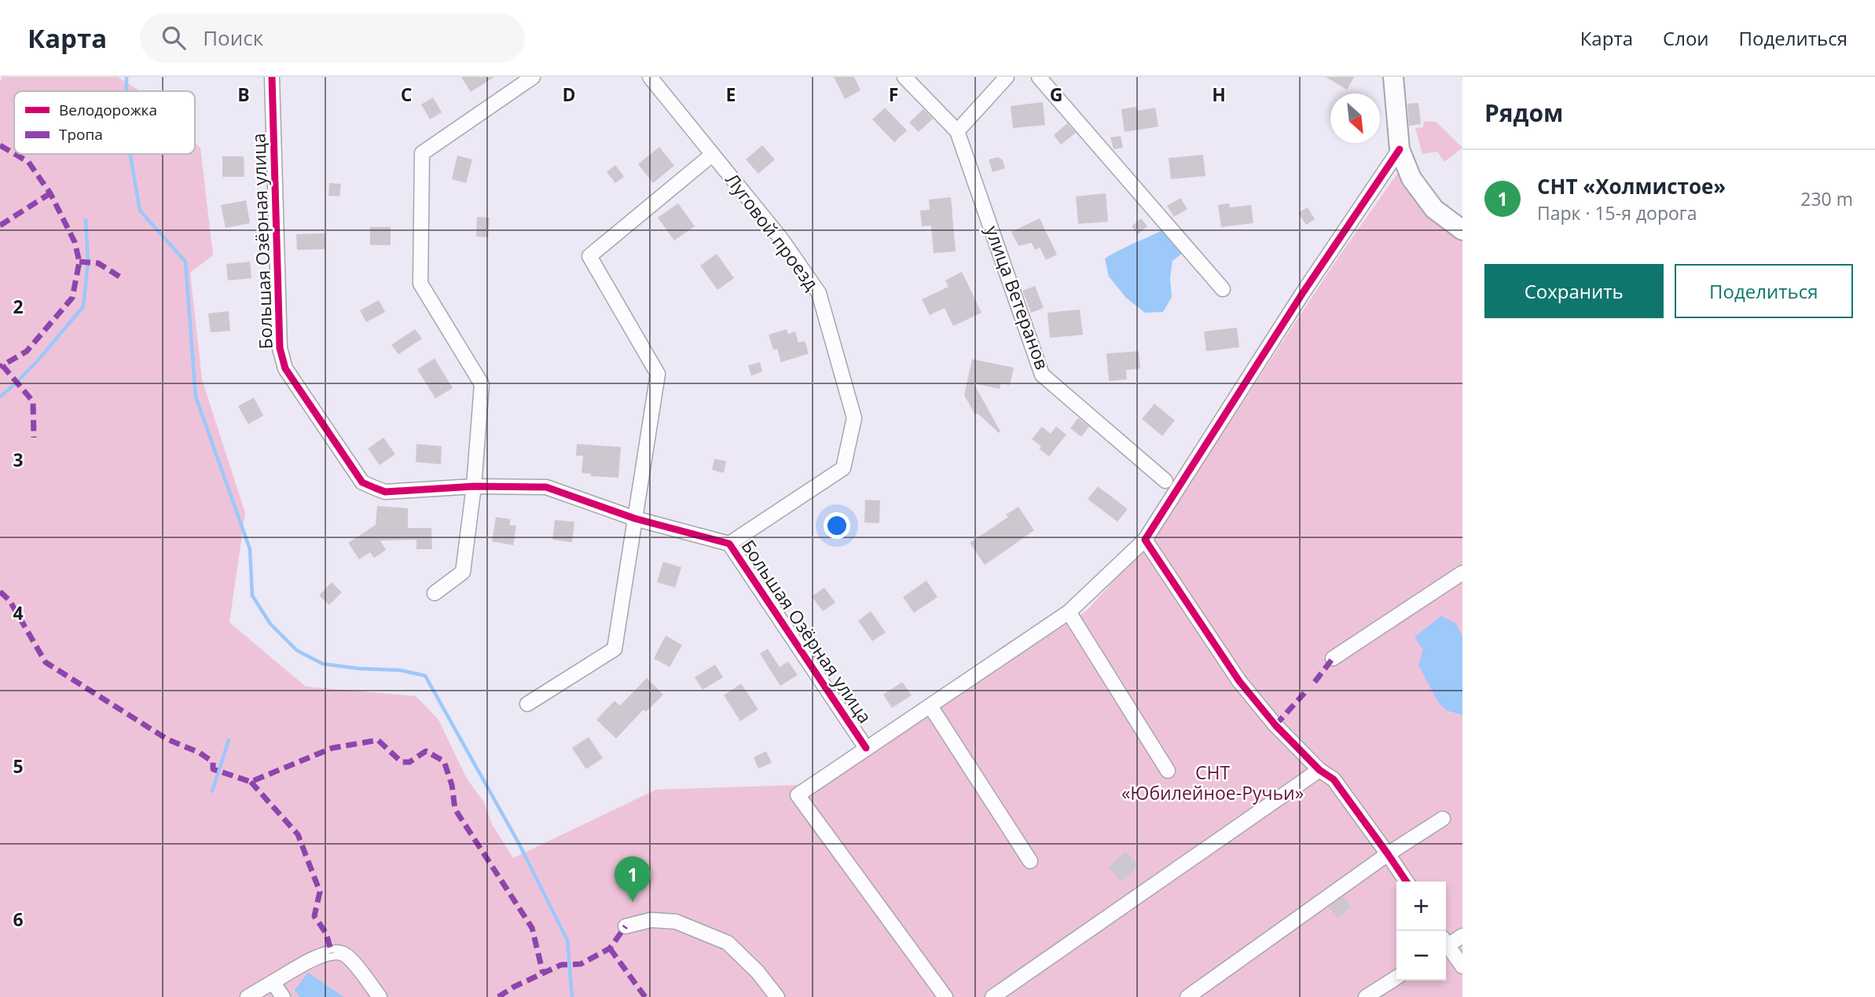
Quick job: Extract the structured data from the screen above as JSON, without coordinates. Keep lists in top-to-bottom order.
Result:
{
  "streets": {
    "street": ["Луговой проезд", "Большая Озёрная улица", "улица Ветеранов"]
  },
  "crossings": [
    ["Луговой проезд", "Большая Озёрная улица"]
  ],
  "parks": ["СНТ «Юбилейное-Ручьи»"],
  "legend": ["Велодорожка", "Тропа"],
  "north": "bottom right",
  "page": {
    "header": "Карта",
    "search": "Поиск",
    "nav": ["Карта", "Слои", "Поделиться"],
    "heading": "Рядом",
    "list": [
      {
        "mark": "1",
        "name": "СНТ «Холмистое»",
        "note": "Парк · 15-я дорога",
        "value": "230 m"
      }
    ],
    "buttons": ["Сохранить", "Поделиться"],
    "pins": "1",
    "map_buttons": ["+", "−"]
  },
  "grid": {
    "columns": [
      "B",
      "C",
      "D",
      "E",
      "F",
      "G",
      "H"
    ],
    "rows": [
      "2",
      "3",
      "4",
      "5",
      "6"
    ]
  }
}
